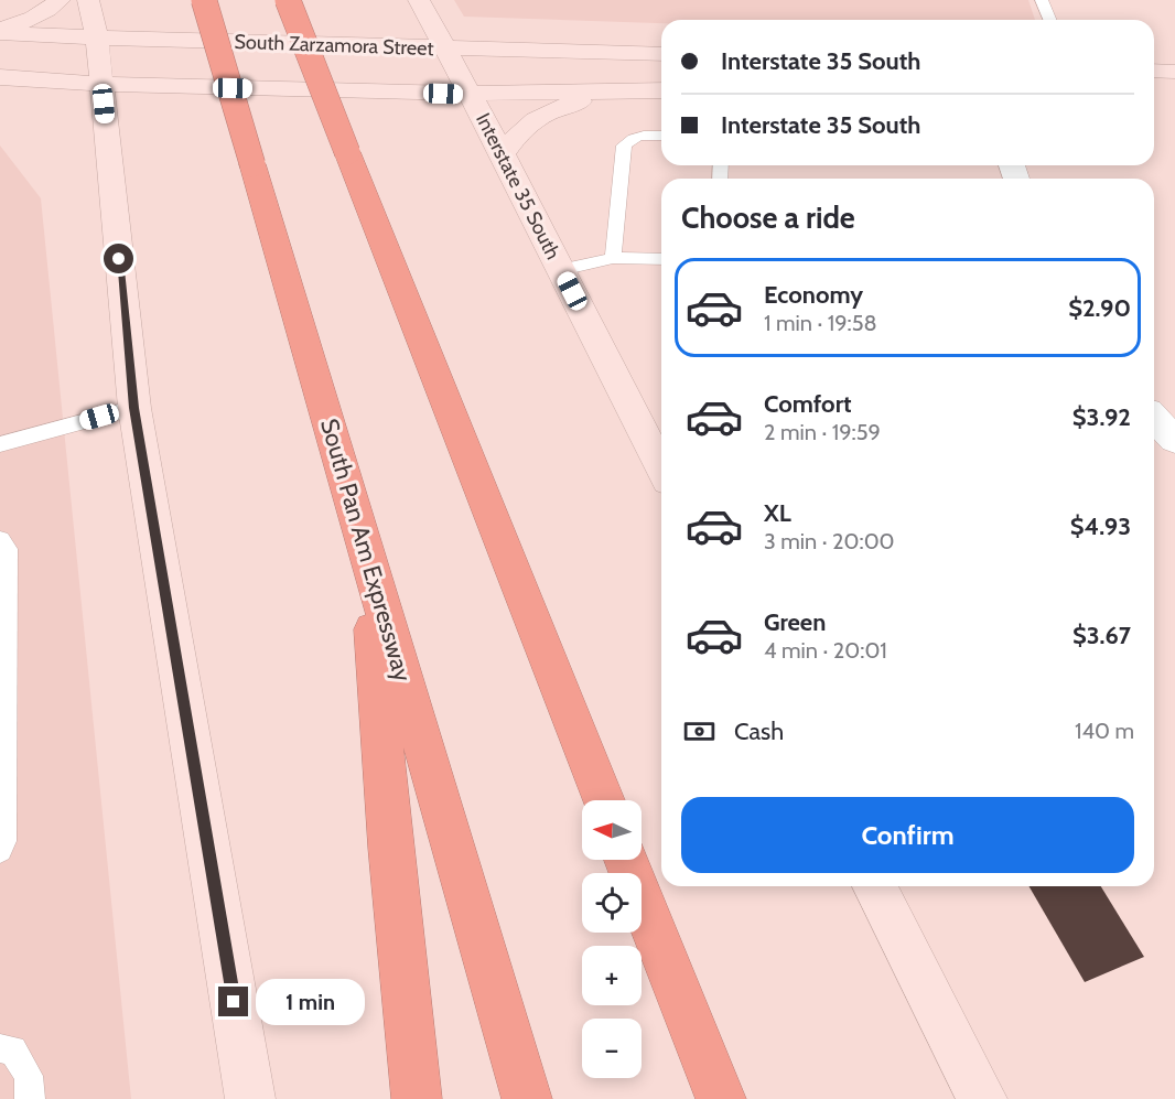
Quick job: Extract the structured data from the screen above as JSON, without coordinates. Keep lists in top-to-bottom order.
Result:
{
  "streets": {
    "highway": ["South Pan Am Expressway"],
    "main road": ["South Zarzamora Street", "Interstate 35 South"]
  },
  "crossings": [
    ["South Zarzamora Street", "Interstate 35 South"]
  ],
  "north": "left",
  "page": {
    "banner": ["Interstate 35 South", "Interstate 35 South"],
    "heading": "Choose a ride",
    "list": [
      {
        "name": "Economy",
        "note": "1 min · 19:58",
        "value": "$2.90"
      },
      {
        "name": "Comfort",
        "note": "2 min · 19:59",
        "value": "$3.92"
      },
      {
        "name": "XL",
        "note": "3 min · 20:00",
        "value": "$4.93"
      },
      {
        "name": "Green",
        "note": "4 min · 20:01",
        "value": "$3.67"
      }
    ],
    "pay": ["Cash", "140 m"],
    "buttons": "Confirm",
    "map_buttons": ["+", "−"],
    "bubble": "1 min"
  }
}
